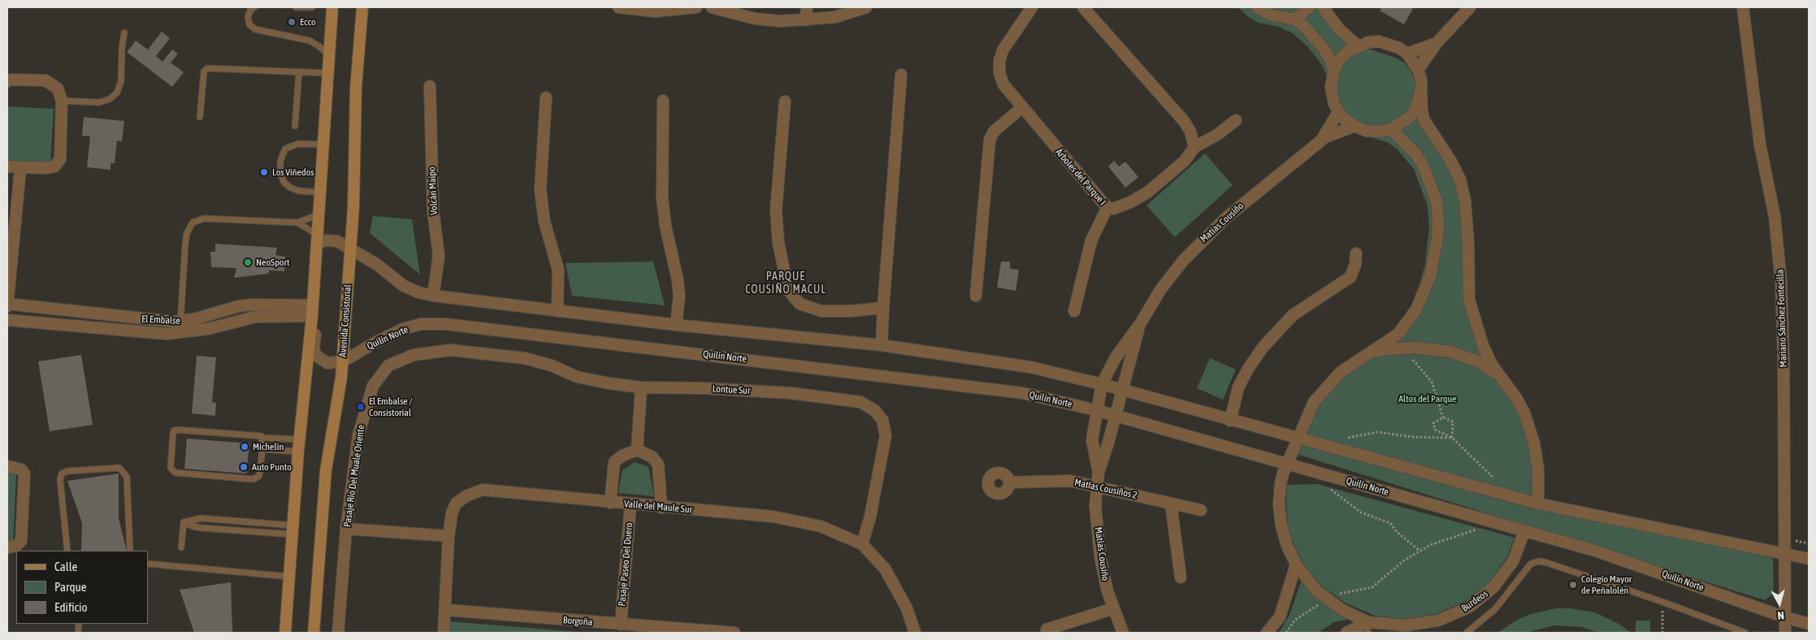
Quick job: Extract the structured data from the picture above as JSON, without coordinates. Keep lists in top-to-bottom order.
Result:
{
  "streets": {
    "main road": ["Avenida Consistorial"],
    "street": [
      "Árboles del Parque I",
      "Volcán Maipo",
      "Matías Cousiño",
      "Mariano Sánchez Fontecilla",
      "El Embalse",
      "Quilín Norte",
      "Lontue Sur",
      "Pasaje Río Del Muale Oriente",
      "MatIas Cousiños 2",
      "Valle del Maule Sur",
      "Pasaje Paseo Del Duero",
      "Burdeos",
      "Borgoña"
    ]
  },
  "crossings": [
    ["Matías Cousiño", "Quilín Norte"],
    ["Matías Cousiño", "MatIas Cousiños 2"],
    ["Mariano Sánchez Fontecilla", "Quilín Norte"],
    ["Avenida Consistorial", "Quilín Norte"],
    ["Quilín Norte", "Burdeos"],
    ["Lontue Sur", "Pasaje Río Del Muale Oriente"],
    ["Lontue Sur", "Valle del Maule Sur"],
    ["Valle del Maule Sur", "Pasaje Paseo Del Duero"],
    ["Valle del Maule Sur", "Borgoña"],
    ["Pasaje Paseo Del Duero", "Borgoña"]
  ],
  "districts": ["PARQUE COUSIÑO MACUL"],
  "parks": ["Altos del Parque"],
  "places": [
    "Ecco",
    "Los Viñedos",
    "NeoSport",
    "El Embalse / Consistorial",
    "Michelin",
    "Auto Punto",
    "Colegio Mayor de Peñalolén"
  ],
  "legend": ["Calle", "Parque", "Edificio"],
  "north": "bottom"
}
